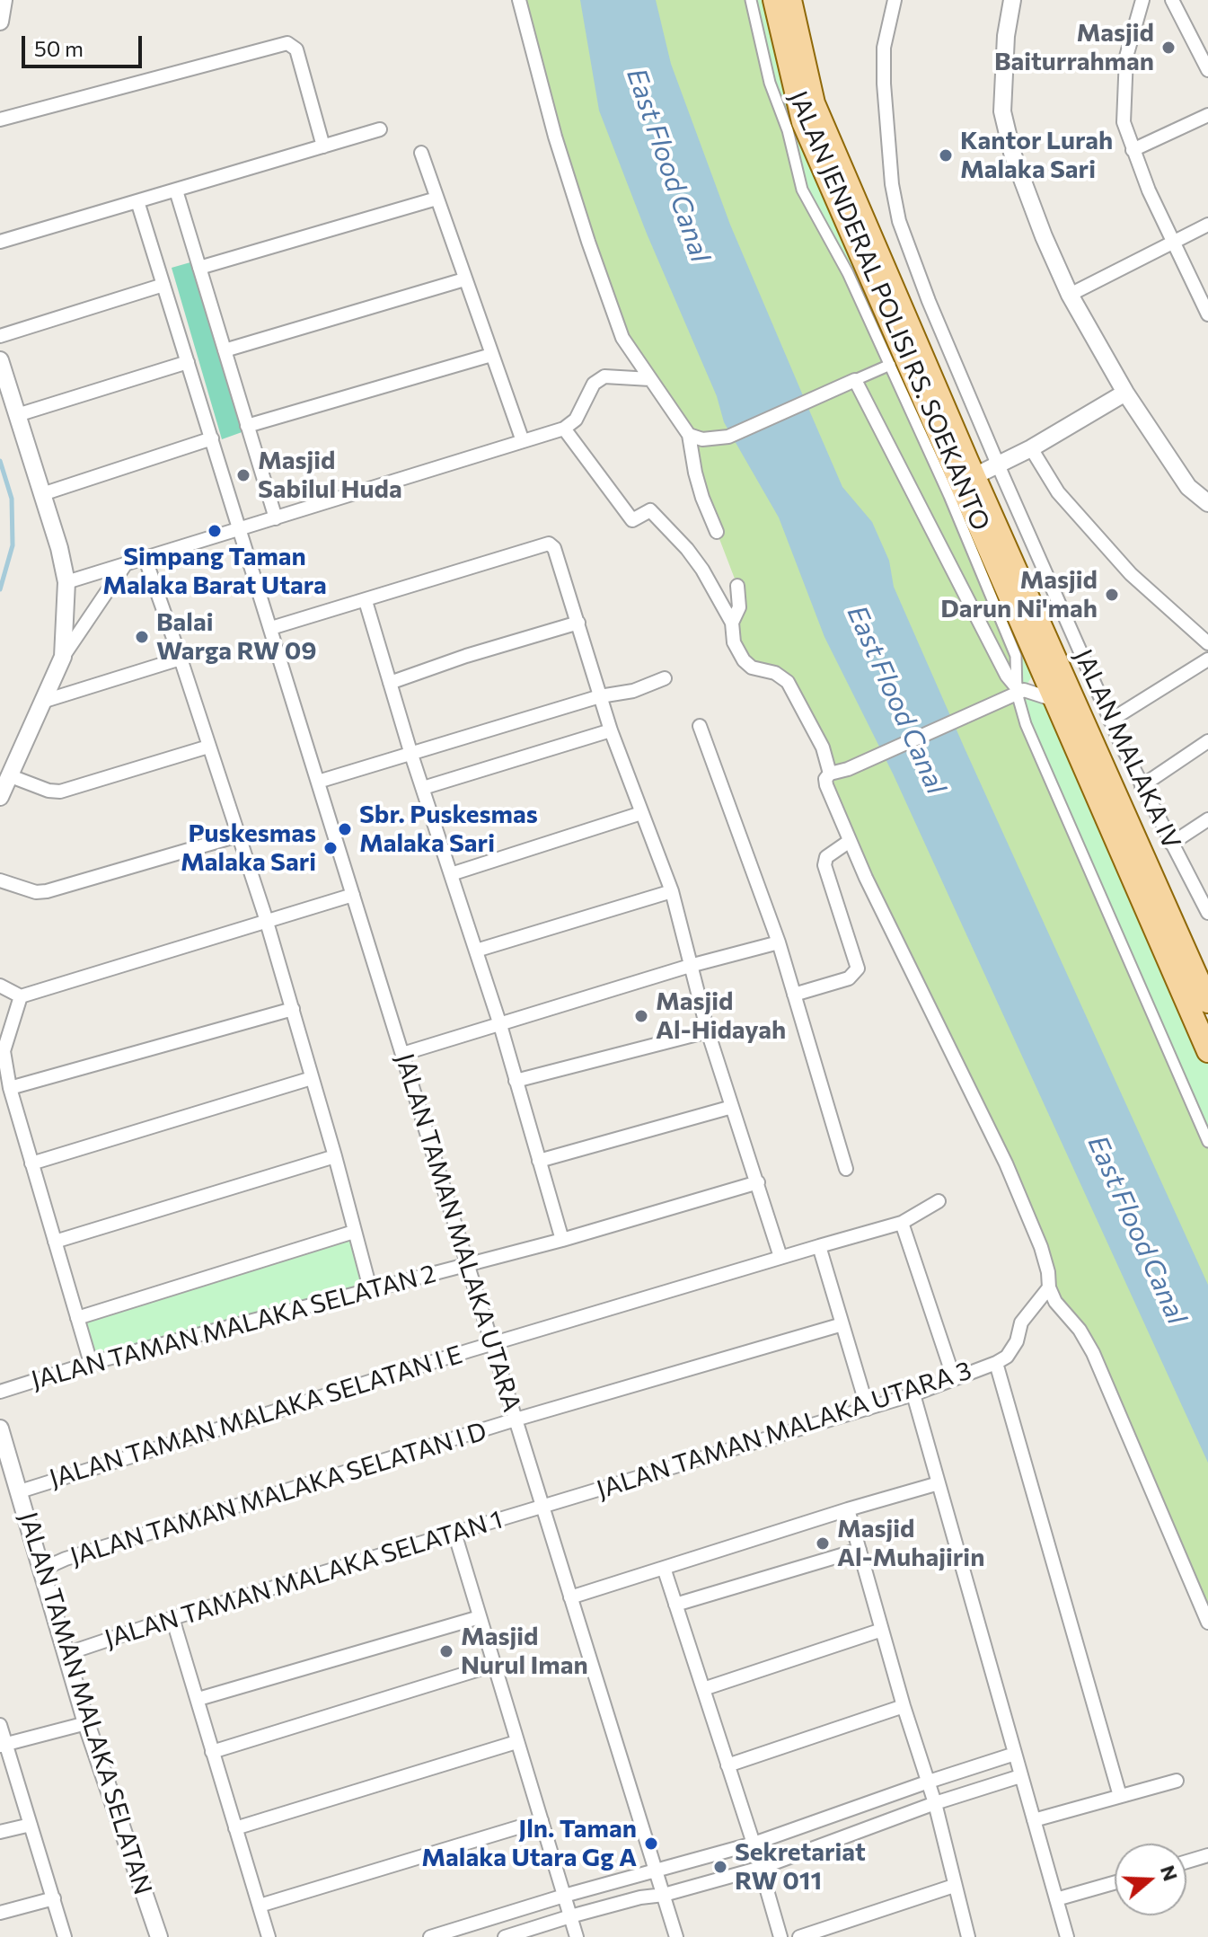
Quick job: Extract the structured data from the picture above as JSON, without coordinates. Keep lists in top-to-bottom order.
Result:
{
  "streets": {
    "main road": ["JALAN JENDERAL POLISI RS. SOEKANTO"],
    "street": [
      "JALAN MALAKA IV",
      "JALAN TAMAN MALAKA UTARA",
      "JALAN TAMAN MALAKA SELATAN 2",
      "JALAN TAMAN MALAKA SELATAN I E",
      "JALAN TAMAN MALAKA UTARA 3",
      "JALAN TAMAN MALAKA SELATAN I D",
      "JALAN TAMAN MALAKA SELATAN 1",
      "JALAN TAMAN MALAKA SELATAN"
    ]
  },
  "crossings": [
    ["JALAN TAMAN MALAKA UTARA", "JALAN TAMAN MALAKA SELATAN 2"],
    ["JALAN TAMAN MALAKA UTARA", "JALAN TAMAN MALAKA SELATAN I E"],
    ["JALAN TAMAN MALAKA UTARA", "JALAN TAMAN MALAKA UTARA 3"],
    ["JALAN TAMAN MALAKA UTARA", "JALAN TAMAN MALAKA SELATAN I D"],
    ["JALAN TAMAN MALAKA UTARA", "JALAN TAMAN MALAKA SELATAN 1"],
    ["JALAN TAMAN MALAKA SELATAN I E", "JALAN TAMAN MALAKA SELATAN"],
    ["JALAN TAMAN MALAKA UTARA 3", "JALAN TAMAN MALAKA SELATAN 1"],
    ["JALAN TAMAN MALAKA SELATAN I D", "JALAN TAMAN MALAKA SELATAN"],
    ["JALAN TAMAN MALAKA SELATAN 1", "JALAN TAMAN MALAKA SELATAN"]
  ],
  "water": ["East Flood Canal"],
  "places": [
    "Masjid Baiturrahman",
    "Kantor Lurah Malaka Sari",
    "Masjid Sabilul Huda",
    "Simpang Taman Malaka Barat Utara",
    "Masjid Darun Ni'mah",
    "Balai Warga RW 09",
    "Sbr. Puskesmas Malaka Sari",
    "Puskesmas Malaka Sari",
    "Masjid Al-Hidayah",
    "Masjid Al-Muhajirin",
    "Masjid Nurul Iman",
    "Jln. Taman Malaka Utara Gg A",
    "Sekretariat RW 011"
  ],
  "scale_bar": "50 m",
  "north": "right"
}
